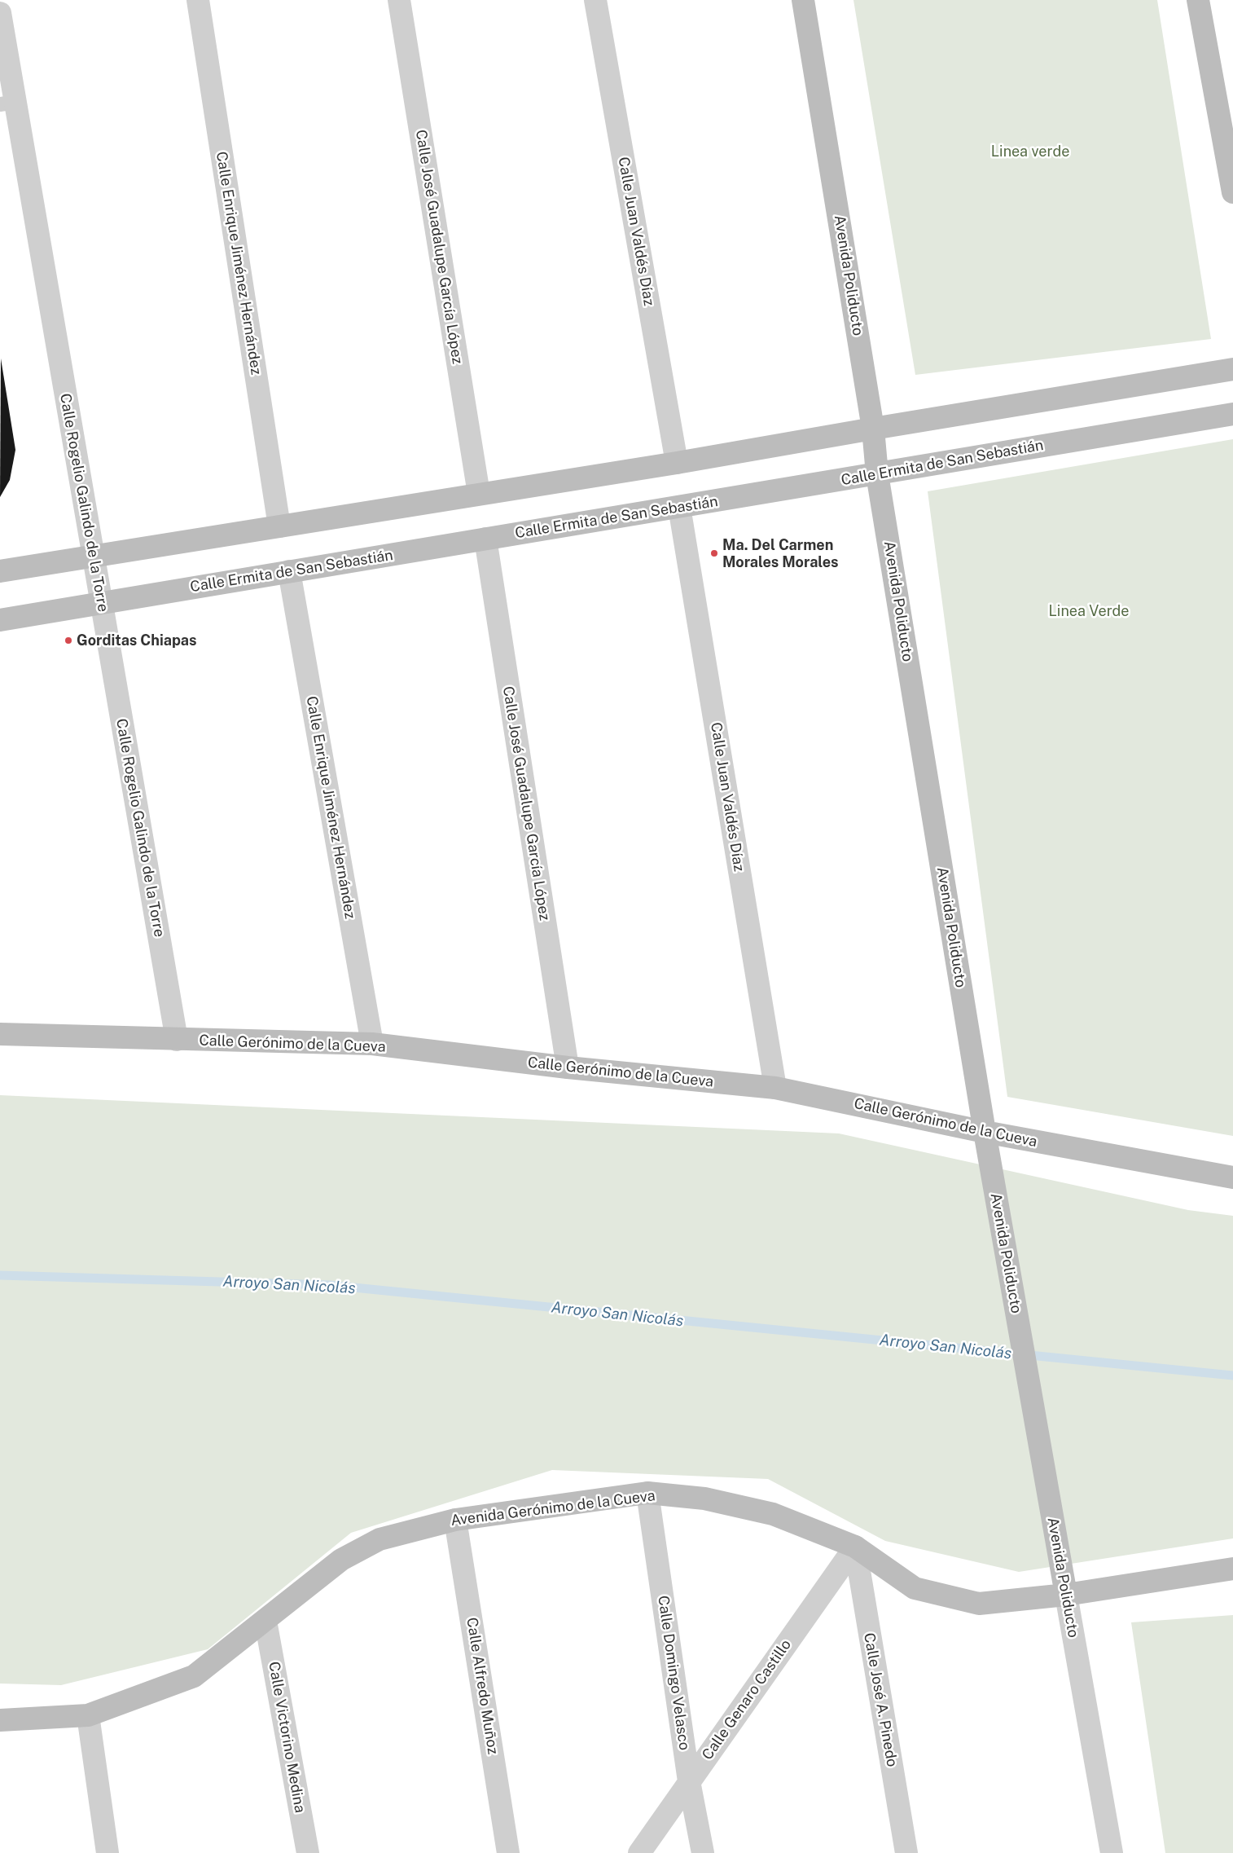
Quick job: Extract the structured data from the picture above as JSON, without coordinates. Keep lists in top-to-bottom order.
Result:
{
  "streets": {
    "street": [
      "Calle Juan Valdés Díaz",
      "Calle José Guadalupe García López",
      "Calle Enrique Jiménez Hernández",
      "Avenida Poliducto",
      "Calle Ermita de San Sebastián",
      "Calle Rogelio Galindo de la Torre",
      "Calle Gerónimo de la Cueva",
      "Avenida Gerónimo de la Cueva",
      "Calle Domingo Velasco",
      "Calle Alfredo Muñoz",
      "Calle Genaro Castillo",
      "Calle José A. Pinedo",
      "Calle Victorino Medina"
    ]
  },
  "crossings": [
    ["Calle Juan Valdés Díaz", "Calle Ermita de San Sebastián"],
    ["Calle Juan Valdés Díaz", "Calle Gerónimo de la Cueva"],
    ["Calle José Guadalupe García López", "Calle Ermita de San Sebastián"],
    ["Calle José Guadalupe García López", "Calle Gerónimo de la Cueva"],
    ["Calle Enrique Jiménez Hernández", "Calle Ermita de San Sebastián"],
    ["Calle Enrique Jiménez Hernández", "Calle Gerónimo de la Cueva"],
    ["Avenida Poliducto", "Calle Ermita de San Sebastián"],
    ["Avenida Poliducto", "Calle Gerónimo de la Cueva"],
    ["Avenida Poliducto", "Avenida Gerónimo de la Cueva"],
    ["Calle Ermita de San Sebastián", "Calle Rogelio Galindo de la Torre"],
    ["Calle Rogelio Galindo de la Torre", "Calle Gerónimo de la Cueva"],
    ["Avenida Gerónimo de la Cueva", "Calle Domingo Velasco"],
    ["Avenida Gerónimo de la Cueva", "Calle Alfredo Muñoz"],
    ["Avenida Gerónimo de la Cueva", "Calle Genaro Castillo"],
    ["Avenida Gerónimo de la Cueva", "Calle José A. Pinedo"],
    ["Avenida Gerónimo de la Cueva", "Calle Victorino Medina"],
    ["Calle Domingo Velasco", "Calle Genaro Castillo"],
    ["Calle Genaro Castillo", "Calle José A. Pinedo"]
  ],
  "water": ["Arroyo San Nicolás"],
  "parks": ["Linea verde", "Linea Verde"],
  "places": ["Ma. Del Carmen Morales Morales", "Gorditas Chiapas"]
}
